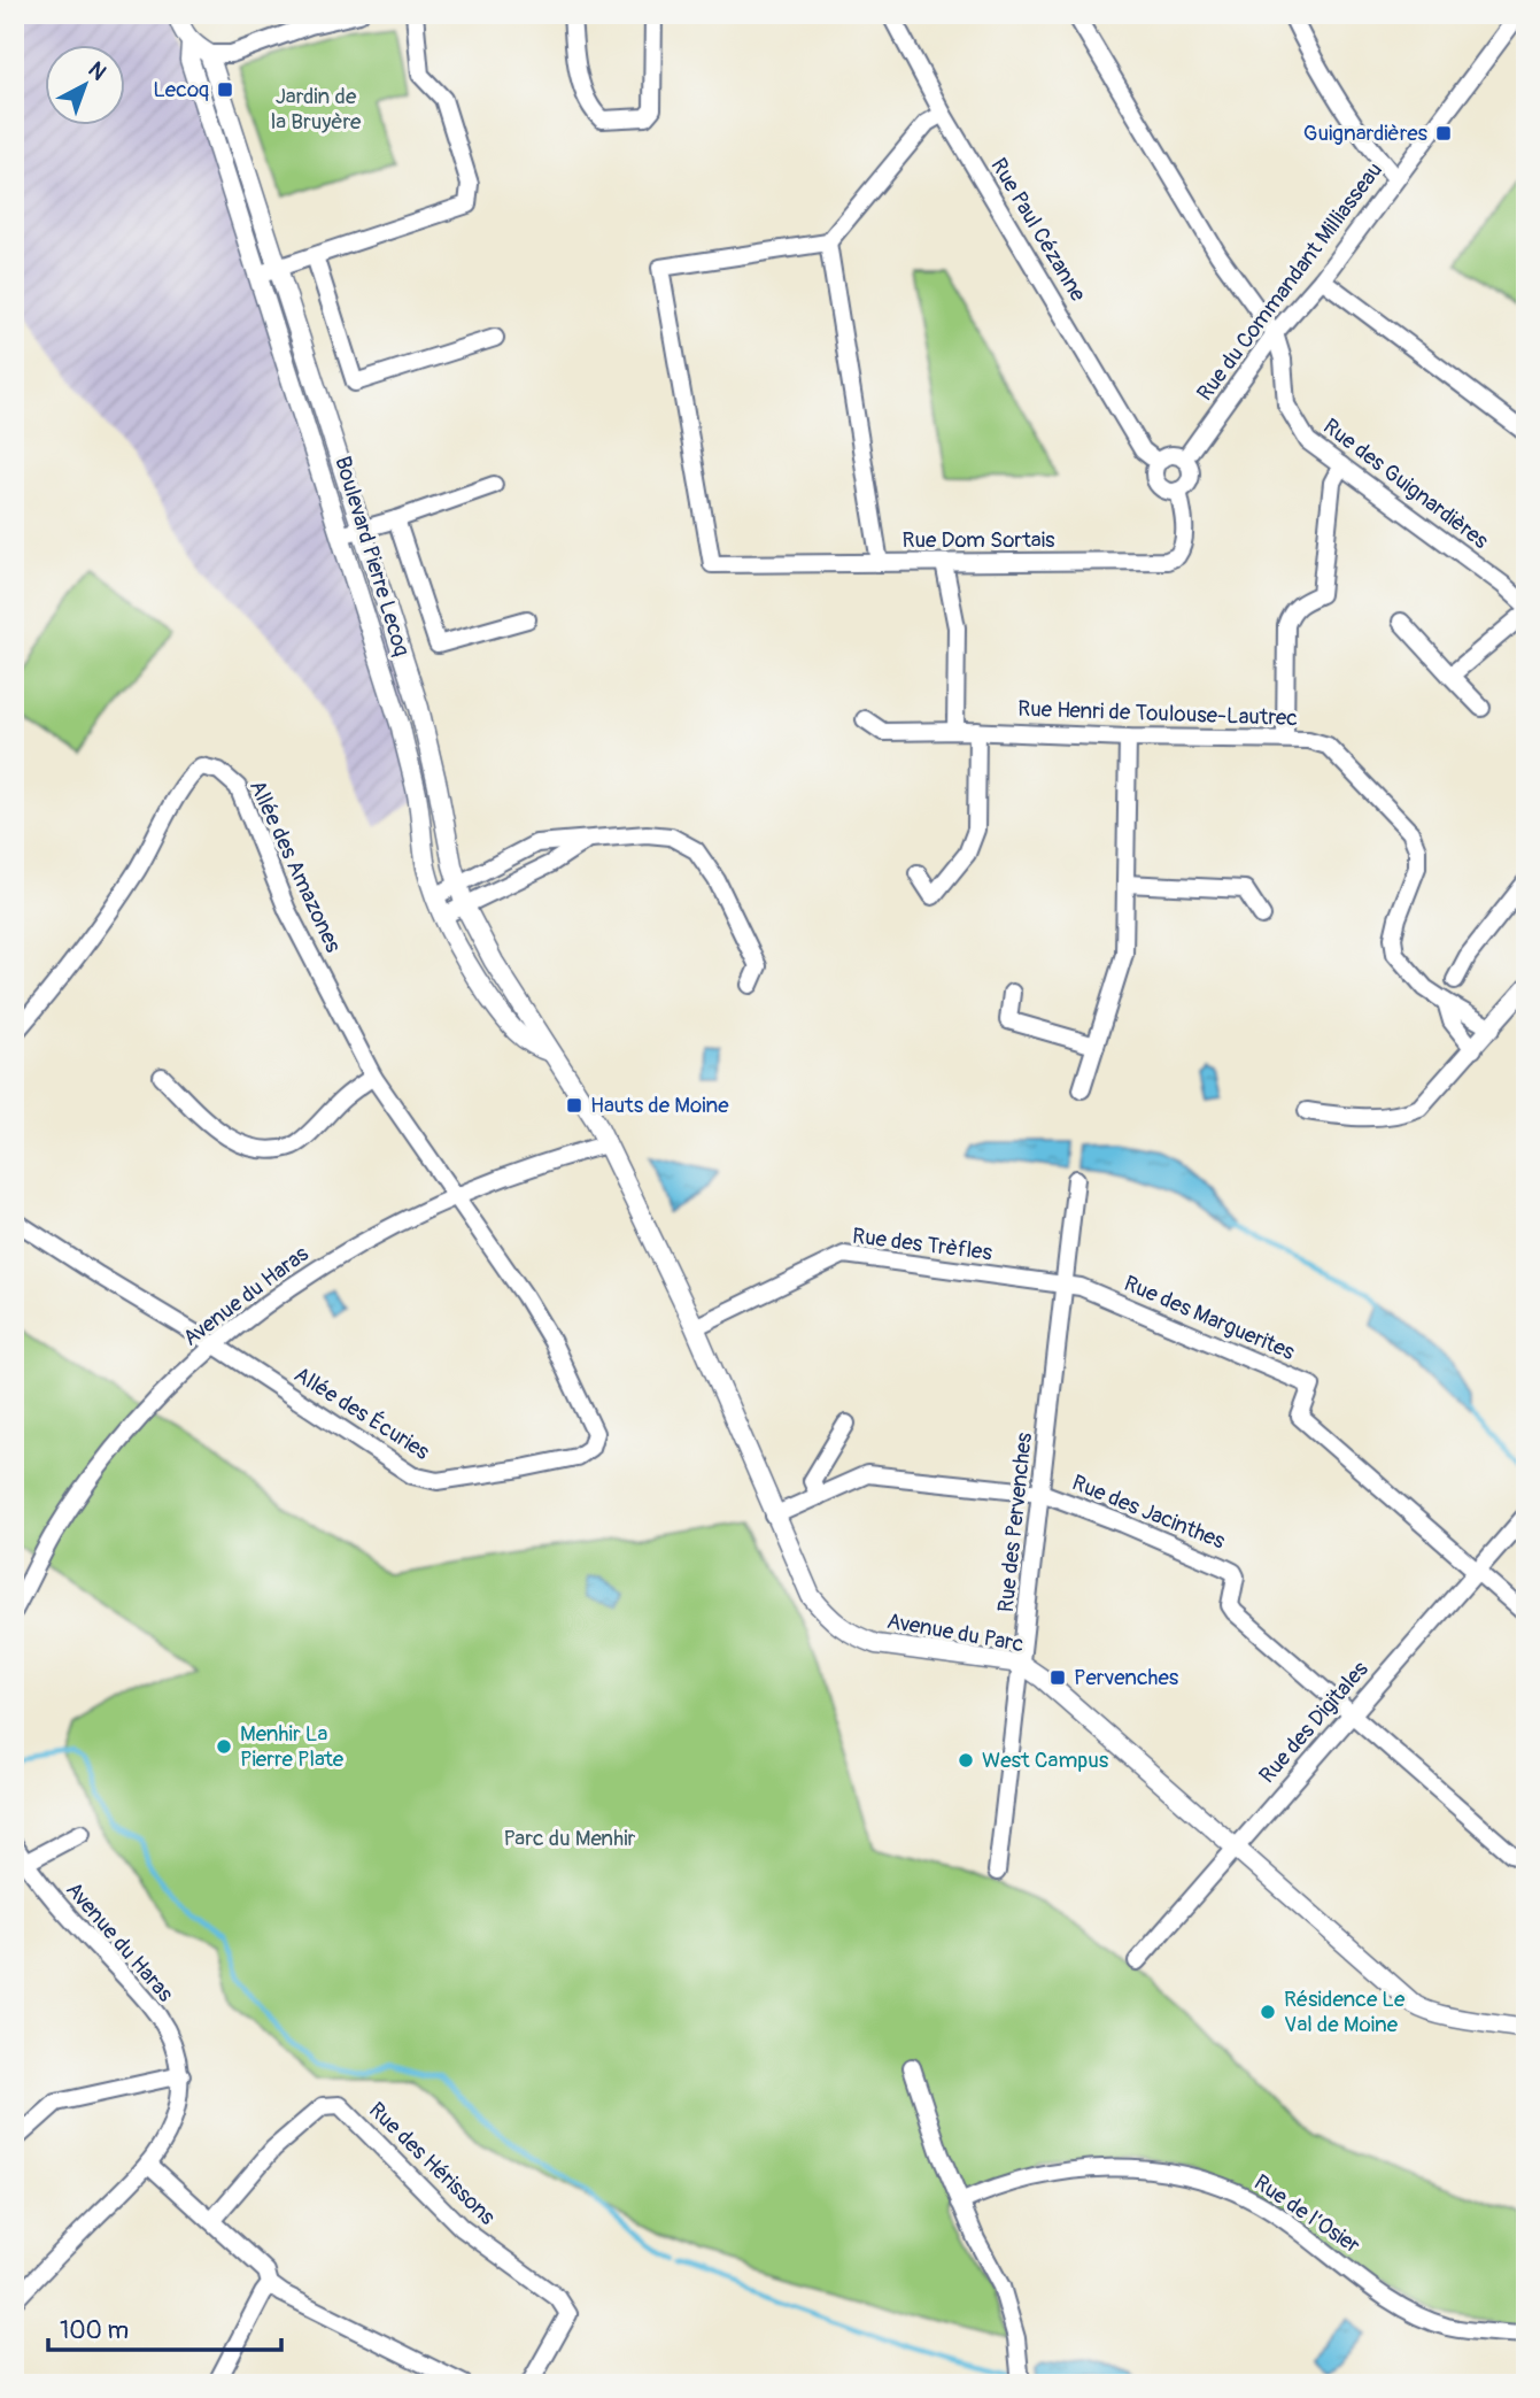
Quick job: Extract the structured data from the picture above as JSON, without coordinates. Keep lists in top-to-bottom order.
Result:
{
  "streets": {
    "street": [
      "Rue Paul Cézanne",
      "Rue du Commandant Milliasseau",
      "Rue des Guignardières",
      "Rue Dom Sortais",
      "Boulevard Pierre Lecoq",
      "Rue Henri de Toulouse-Lautrec",
      "Allée des Amazones",
      "Rue des Trèfles",
      "Avenue du Haras",
      "Rue des Marguerites",
      "Allée des Écuries",
      "Rue des Jacinthes",
      "Rue des Pervenches",
      "Avenue du Parc",
      "Rue des Digitales",
      "Rue des Hérissons",
      "Rue de l’Osier"
    ]
  },
  "crossings": [
    ["Rue Paul Cézanne", "Rue du Commandant Milliasseau"],
    ["Rue Paul Cézanne", "Rue Dom Sortais"],
    ["Rue du Commandant Milliasseau", "Rue des Guignardières"],
    ["Rue du Commandant Milliasseau", "Rue Dom Sortais"],
    ["Boulevard Pierre Lecoq", "Avenue du Haras"],
    ["Boulevard Pierre Lecoq", "Avenue du Parc"],
    ["Allée des Amazones", "Avenue du Haras"],
    ["Allée des Amazones", "Allée des Écuries"],
    ["Rue des Trèfles", "Rue des Marguerites"],
    ["Rue des Trèfles", "Rue des Pervenches"],
    ["Rue des Trèfles", "Avenue du Parc"],
    ["Avenue du Haras", "Allée des Écuries"],
    ["Avenue du Haras", "Avenue du Parc"],
    ["Rue des Marguerites", "Rue des Pervenches"],
    ["Rue des Marguerites", "Rue des Digitales"],
    ["Rue des Jacinthes", "Rue des Pervenches"],
    ["Rue des Jacinthes", "Rue des Digitales"],
    ["Rue des Pervenches", "Avenue du Parc"],
    ["Avenue du Parc", "Rue des Digitales"]
  ],
  "parks": ["Jardin de la Bruyère", "Parc du Menhir"],
  "places": {
    "transit": [
      "Lecoq",
      "Guignardières",
      "Hauts de Moine",
      "Pervenches"
    ],
    "other": ["Menhir La Pierre Plate", "West Campus", "Résidence Le Val de Moine"]
  },
  "scale_bar": "100 m",
  "north": "top right"
}
